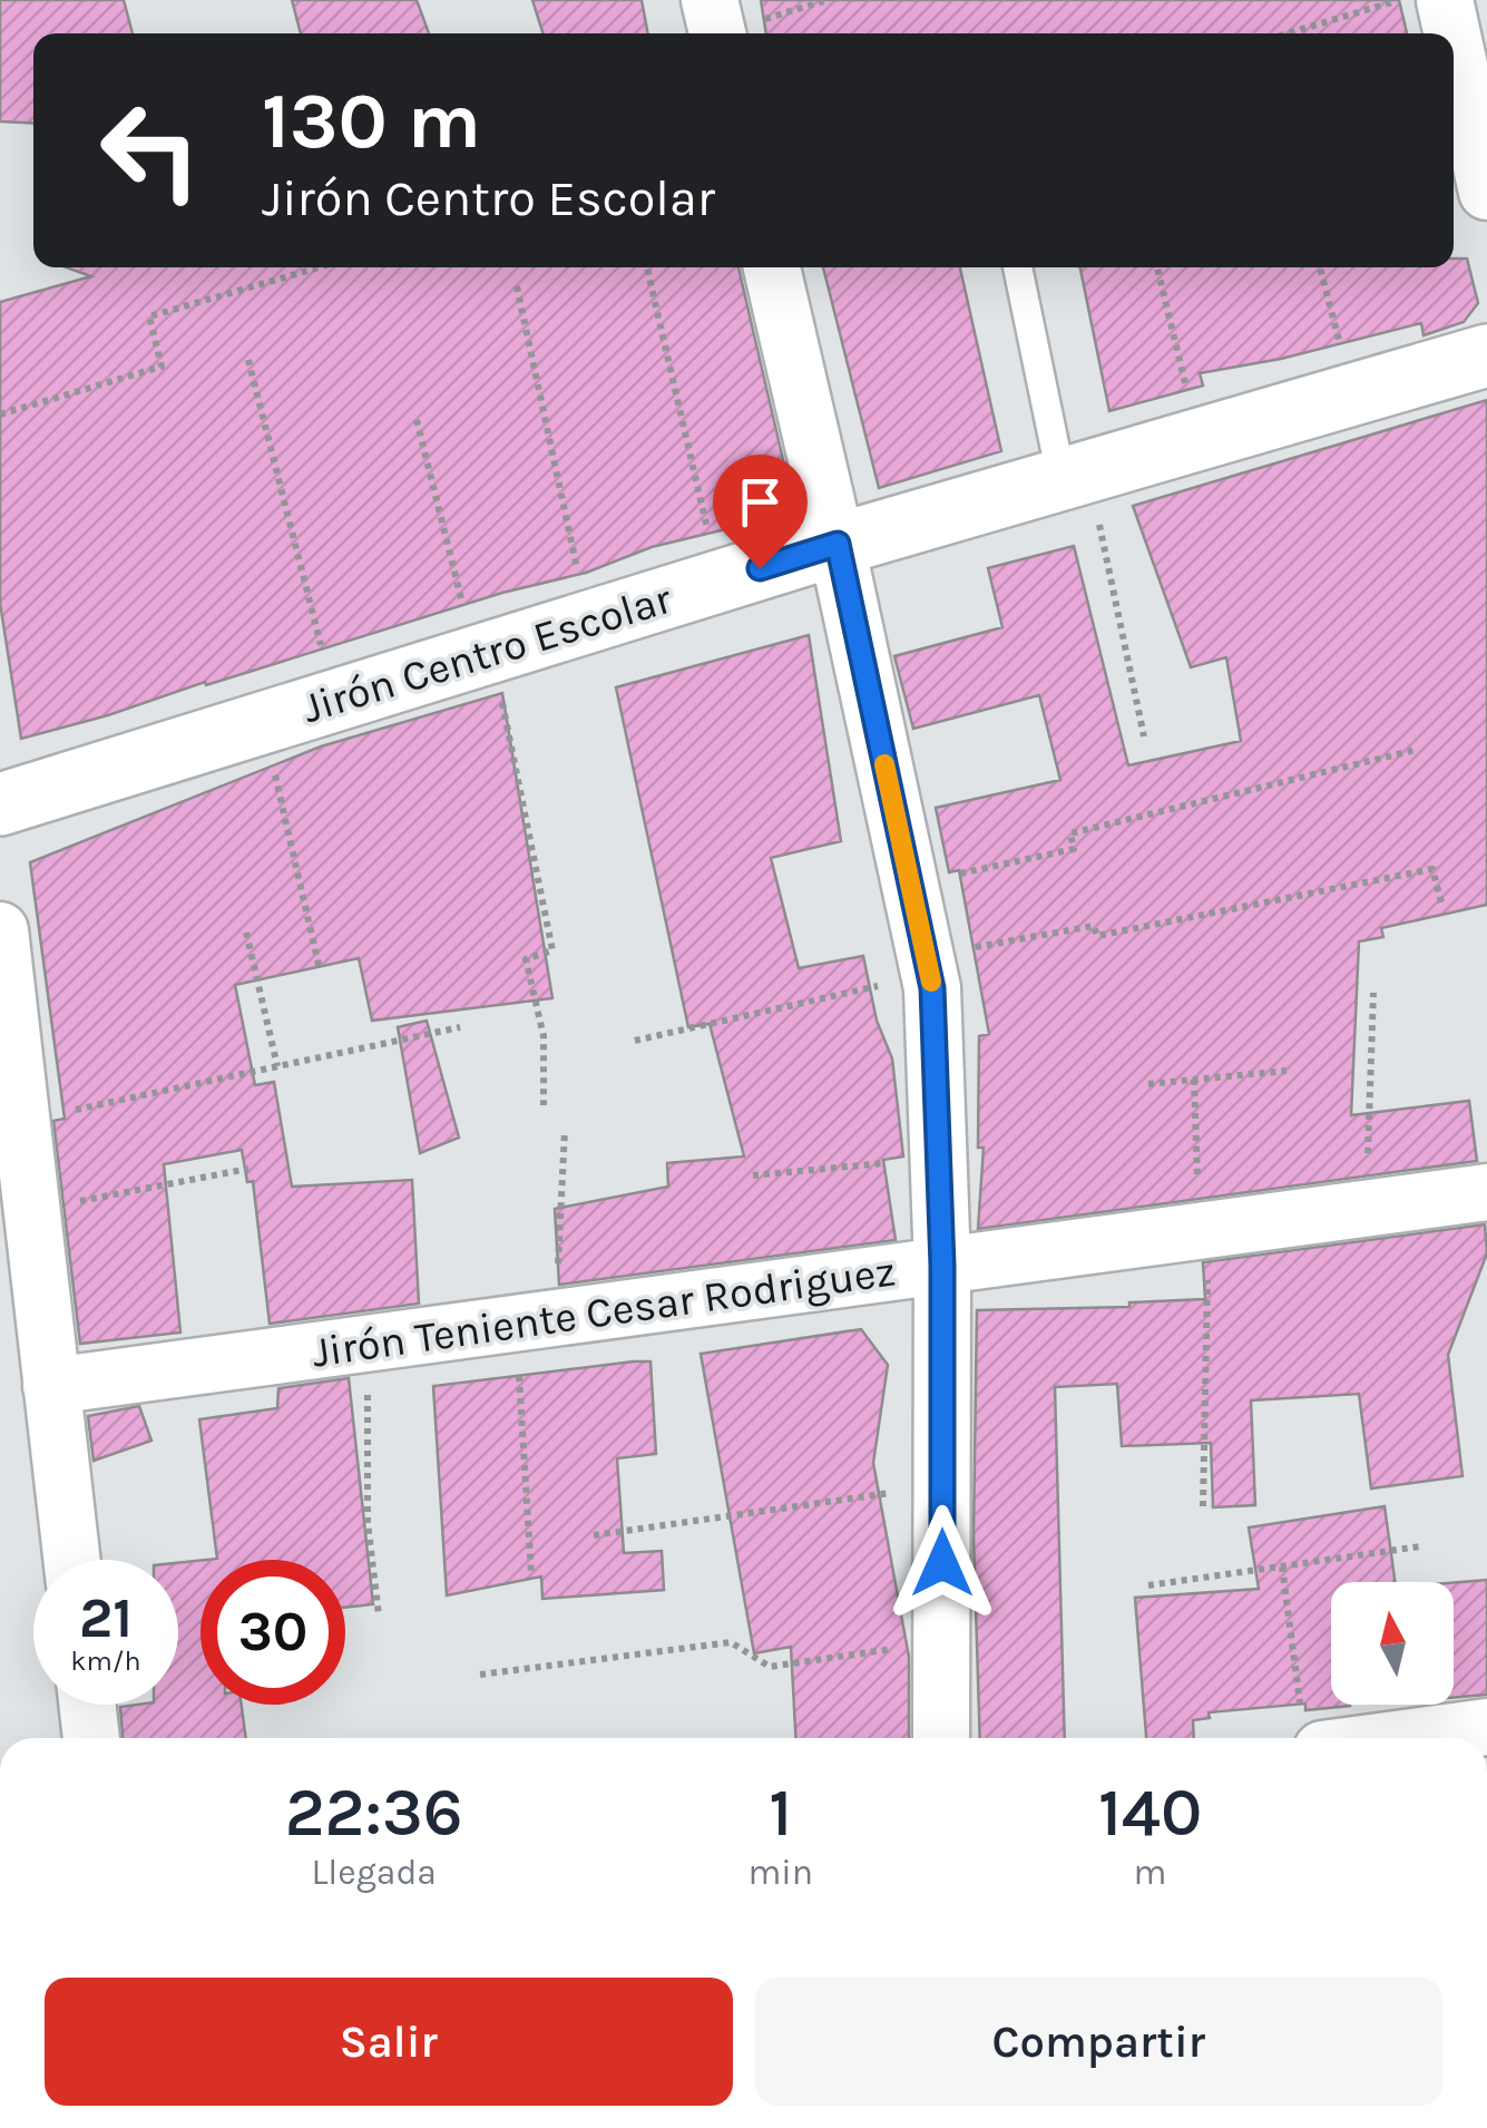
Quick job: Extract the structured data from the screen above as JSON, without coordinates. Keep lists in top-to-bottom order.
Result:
{
  "streets": {
    "street": ["Jirón Centro Escolar", "Jirón Teniente Cesar Rodriguez"]
  },
  "north": "top",
  "page": {
    "turn": ["130 m", "Jirón Centro Escolar"],
    "speed": "21 km/h",
    "limit": "30",
    "eta": [
      "22:36",
      "Llegada",
      "1",
      "min",
      "140",
      "m"
    ],
    "buttons": ["Salir", "Compartir"]
  }
}
